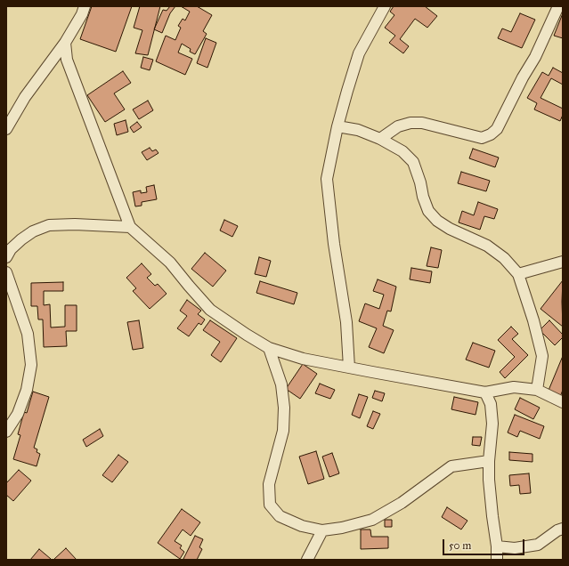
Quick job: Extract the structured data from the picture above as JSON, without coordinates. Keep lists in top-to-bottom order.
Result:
{
  "scale_bar": "50 m"
}
